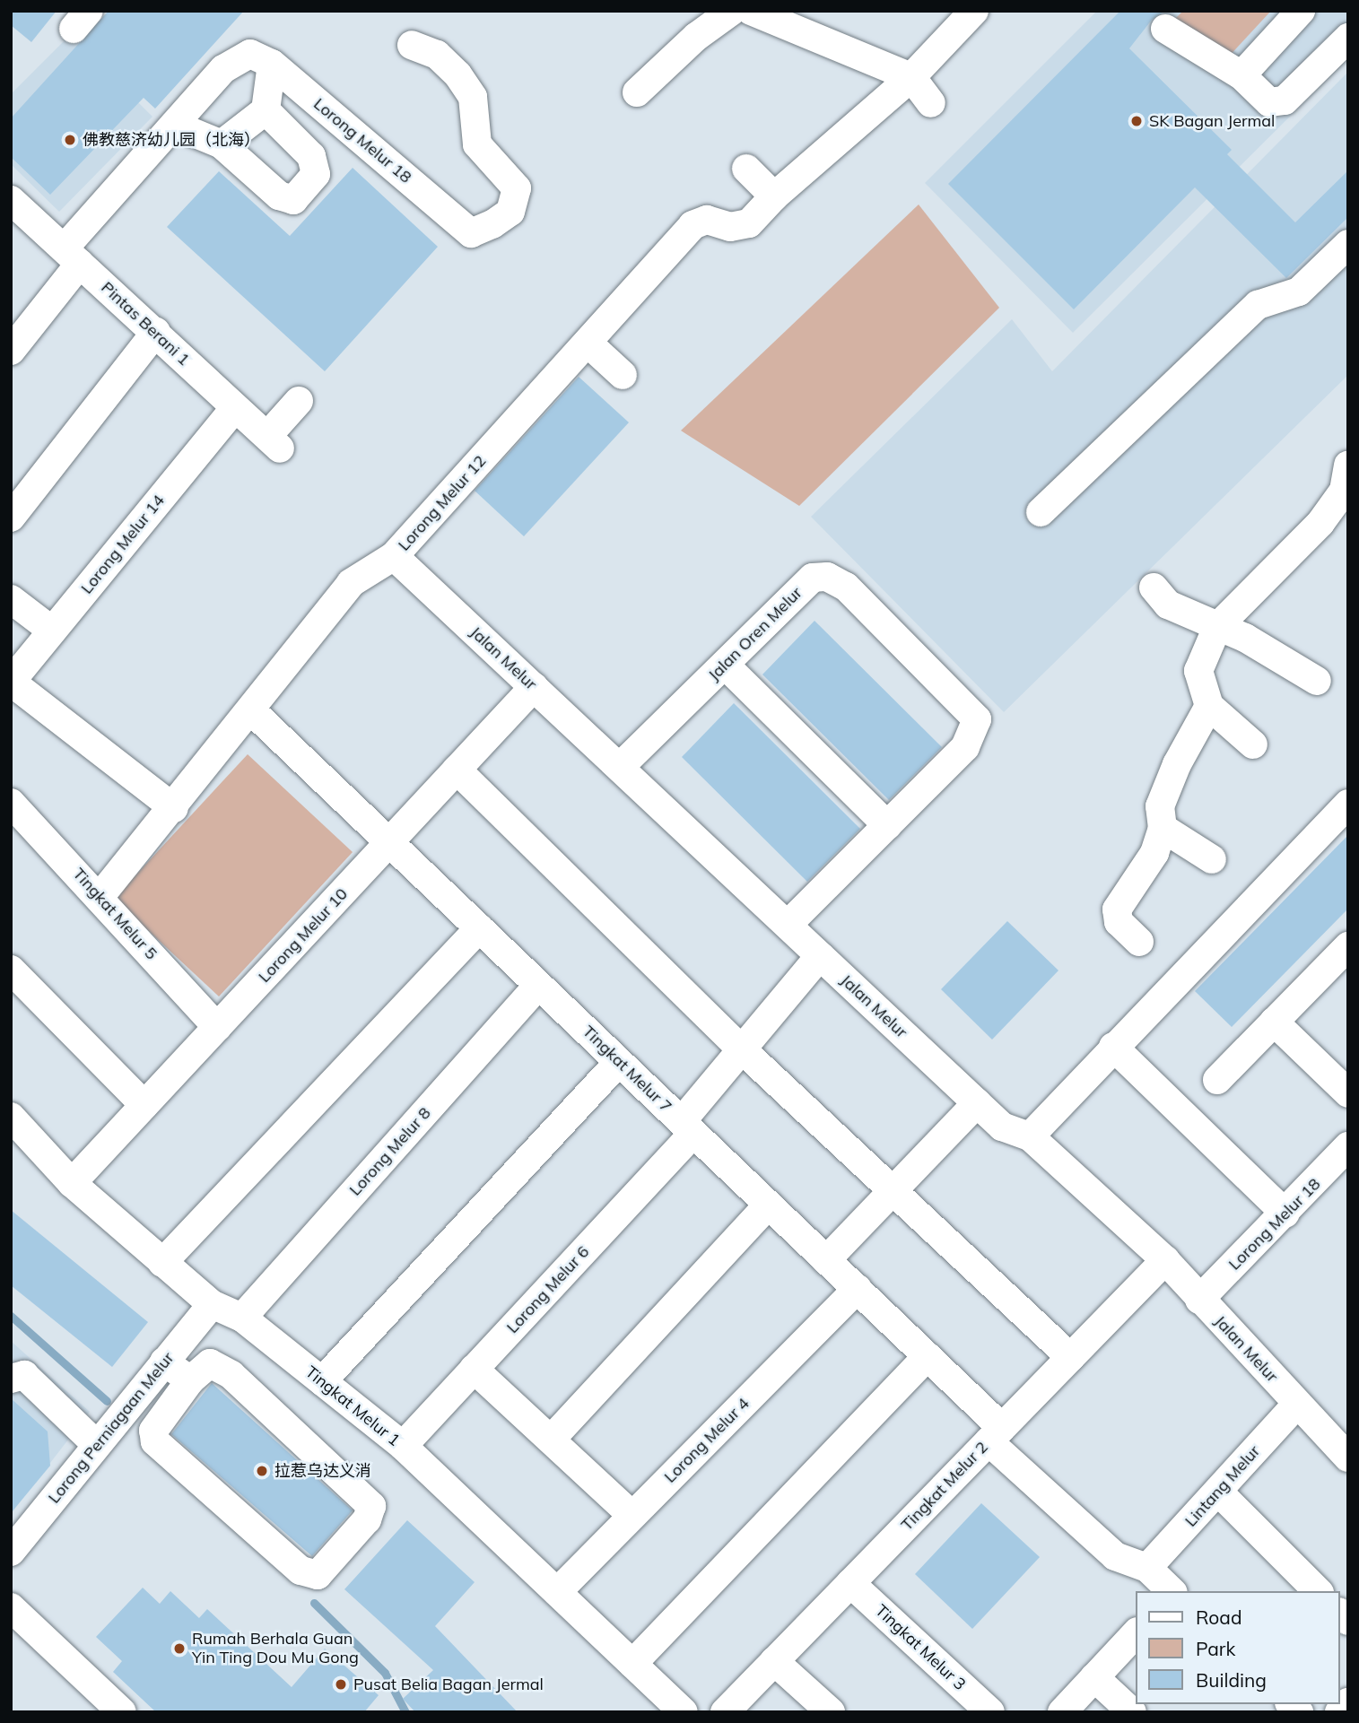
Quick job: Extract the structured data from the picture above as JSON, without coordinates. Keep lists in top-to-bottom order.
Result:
{
  "streets": {
    "street": [
      "Lorong Melur 18",
      "Pintas Berani 1",
      "Lorong Melur 12",
      "Lorong Melur 14",
      "Jalan Oren Melur",
      "Jalan Melur",
      "Tingkat Melur 5",
      "Lorong Melur 10",
      "Tingkat Melur 7",
      "Lorong Melur 8",
      "Lorong Melur 6",
      "Tingkat Melur 1",
      "Lorong Perniagaan Melur",
      "Lorong Melur 4",
      "Tingkat Melur 2",
      "Lintang Melur",
      "Tingkat Melur 3"
    ]
  },
  "crossings": [
    ["Lorong Melur 18", "Jalan Melur"],
    ["Pintas Berani 1", "Lorong Melur 14"],
    ["Lorong Melur 12", "Jalan Melur"],
    ["Lorong Melur 12", "Tingkat Melur 5"],
    ["Lorong Melur 12", "Tingkat Melur 7"],
    ["Jalan Oren Melur", "Jalan Melur"],
    ["Jalan Melur", "Lorong Melur 10"],
    ["Jalan Melur", "Lorong Melur 6"],
    ["Jalan Melur", "Tingkat Melur 2"],
    ["Jalan Melur", "Lintang Melur"],
    ["Tingkat Melur 5", "Lorong Melur 10"],
    ["Lorong Melur 10", "Tingkat Melur 7"],
    ["Lorong Melur 10", "Tingkat Melur 1"],
    ["Tingkat Melur 7", "Lorong Melur 8"],
    ["Tingkat Melur 7", "Lorong Melur 6"],
    ["Tingkat Melur 7", "Lorong Melur 4"],
    ["Tingkat Melur 7", "Tingkat Melur 2"],
    ["Tingkat Melur 7", "Lintang Melur"],
    ["Lorong Melur 8", "Tingkat Melur 1"],
    ["Lorong Melur 6", "Tingkat Melur 1"],
    ["Tingkat Melur 1", "Lorong Perniagaan Melur"],
    ["Tingkat Melur 1", "Lorong Melur 4"],
    ["Tingkat Melur 2", "Tingkat Melur 3"]
  ],
  "places": [
    "SK Bagan Jermal",
    "佛教慈济幼儿园（北海）",
    "拉惹乌达义消",
    "Rumah Berhala Guan Yin Ting Dou Mu Gong",
    "Pusat Belia Bagan Jermal"
  ],
  "legend": ["Road", "Park", "Building"]
}
